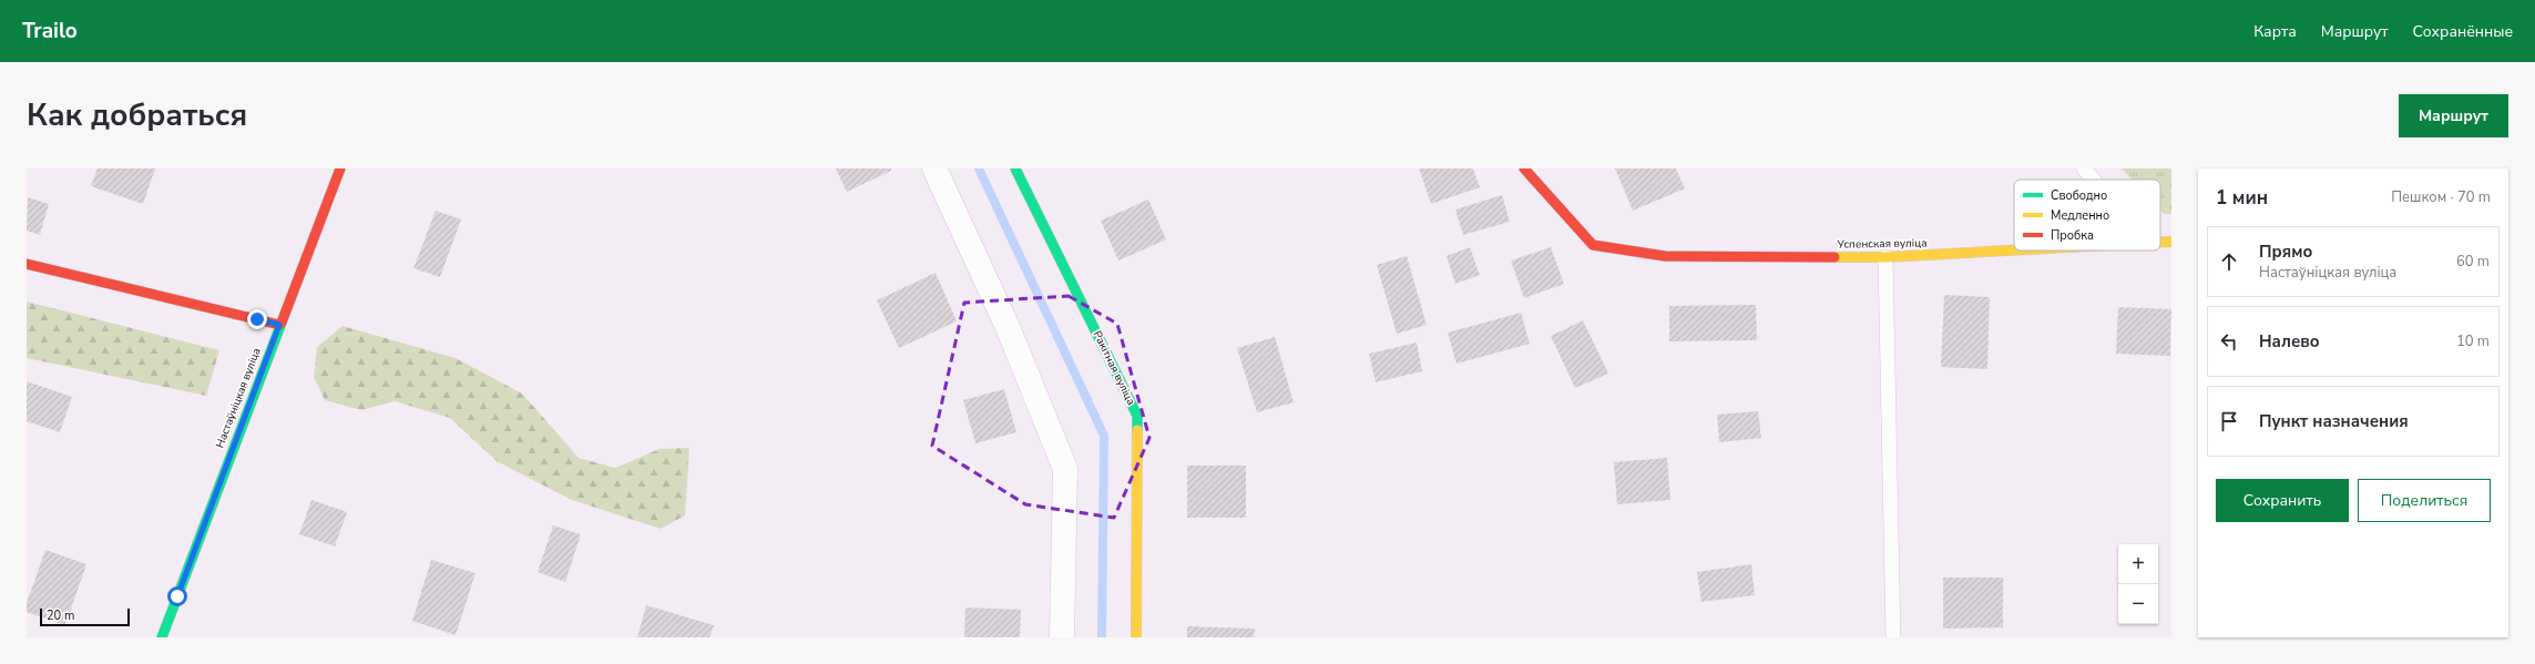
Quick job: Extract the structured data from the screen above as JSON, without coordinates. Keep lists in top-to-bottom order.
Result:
{
  "streets": {
    "street": ["Успенская вуліца", "Ракітная вуліца", "Настаўніцкая вуліца"]
  },
  "legend": ["Свободно", "Медленно", "Пробка"],
  "scale_bar": "20 m",
  "page": {
    "header": "Trailo",
    "nav": ["Карта", "Маршрут", "Сохранённые"],
    "title": "Как добраться",
    "buttons": [
      "Маршрут",
      ["Сохранить", "Поделиться"]
    ],
    "heading": ["1 мин", "Пешком · 70 m"],
    "list": [
      ["Прямо", "Настаўніцкая вуліца", "60 m"],
      ["Налево", "10 m"],
      "Пункт назначения"
    ],
    "map_buttons": ["+", "−"],
    "scale": "20 m"
  }
}
